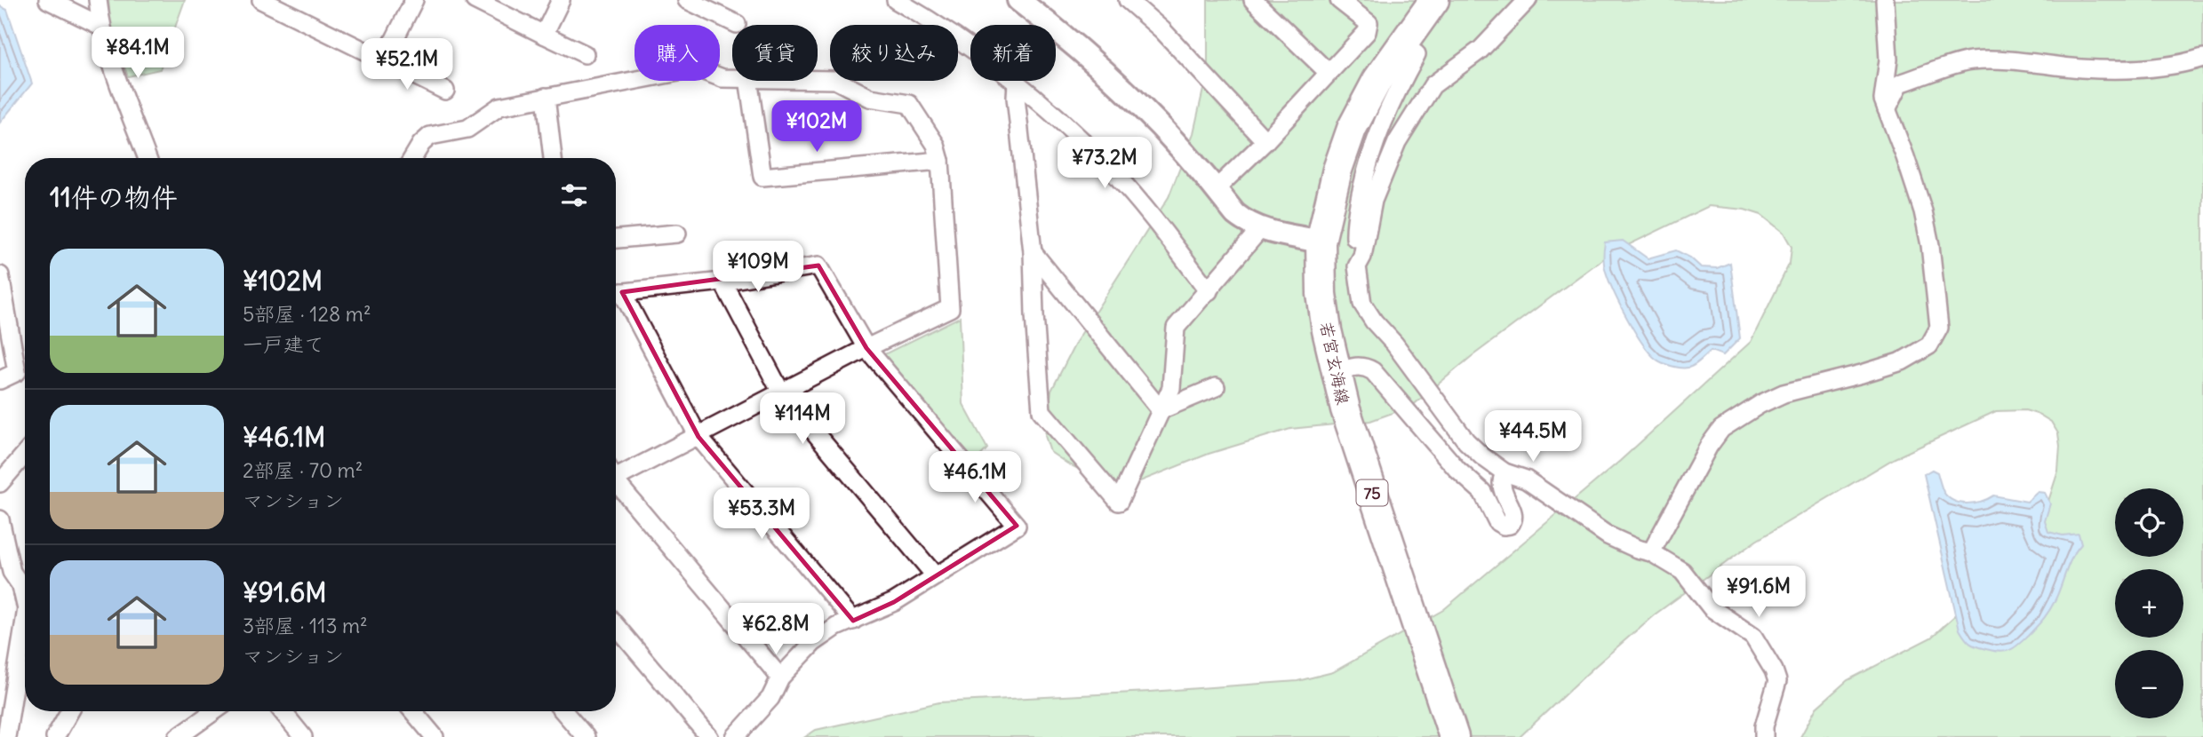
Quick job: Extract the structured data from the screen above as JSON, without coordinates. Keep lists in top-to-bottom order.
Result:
{
  "streets": {
    "main road": ["若宮玄海線", "75"]
  },
  "page": {
    "chip": [
      "購入",
      "賃貸",
      "絞り込み",
      "新着"
    ],
    "price": [
      "¥84.1M",
      "¥52.1M",
      "¥102M",
      "¥73.2M",
      "¥109M",
      "¥114M",
      "¥44.5M",
      "¥46.1M",
      "¥53.3M",
      "¥91.6M",
      "¥62.8M"
    ],
    "heading": "11件の物件",
    "list": [
      {
        "name": "¥102M",
        "note": "5部屋 · 128 m² · 一戸建て"
      },
      {
        "name": "¥46.1M",
        "note": "2部屋 · 70 m² · マンション"
      },
      {
        "name": "¥91.6M",
        "note": "3部屋 · 113 m² · マンション"
      }
    ],
    "map_buttons": ["+", "−"]
  }
}
